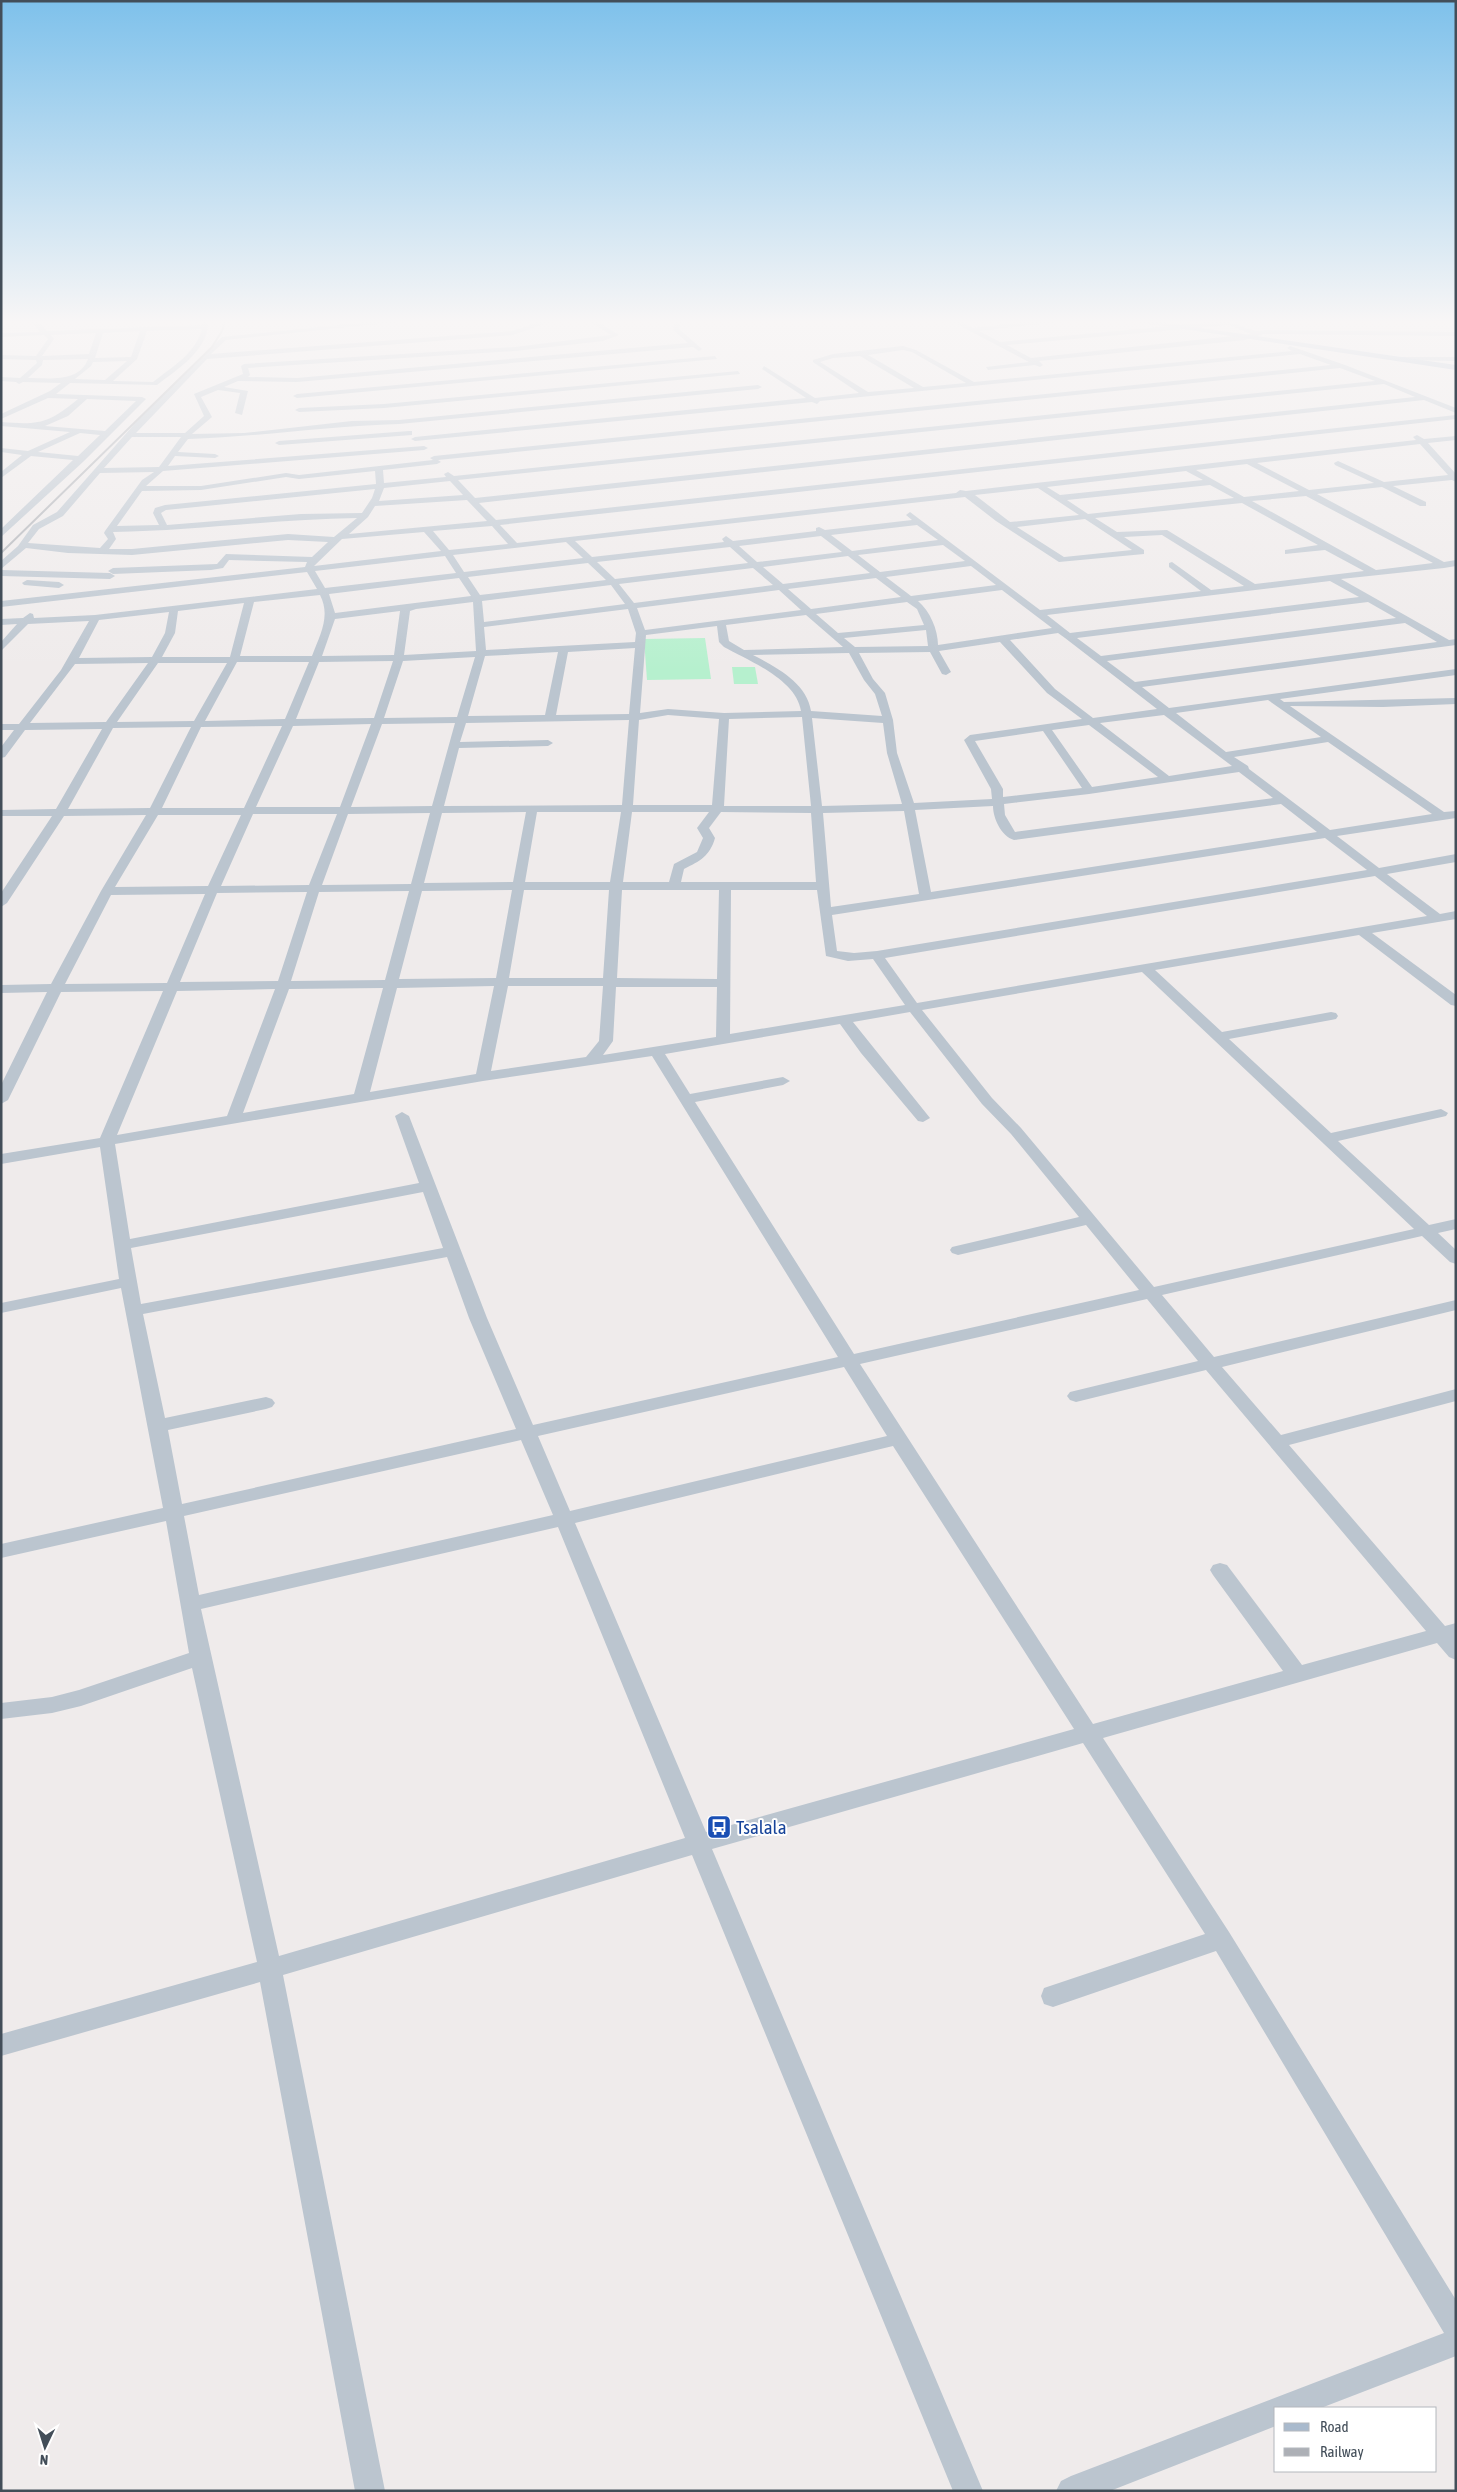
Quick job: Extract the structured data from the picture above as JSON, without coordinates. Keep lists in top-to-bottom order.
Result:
{
  "places": {
    "bus stop": ["Tsalala"]
  },
  "legend": ["Road", "Railway"],
  "north": "bottom"
}
